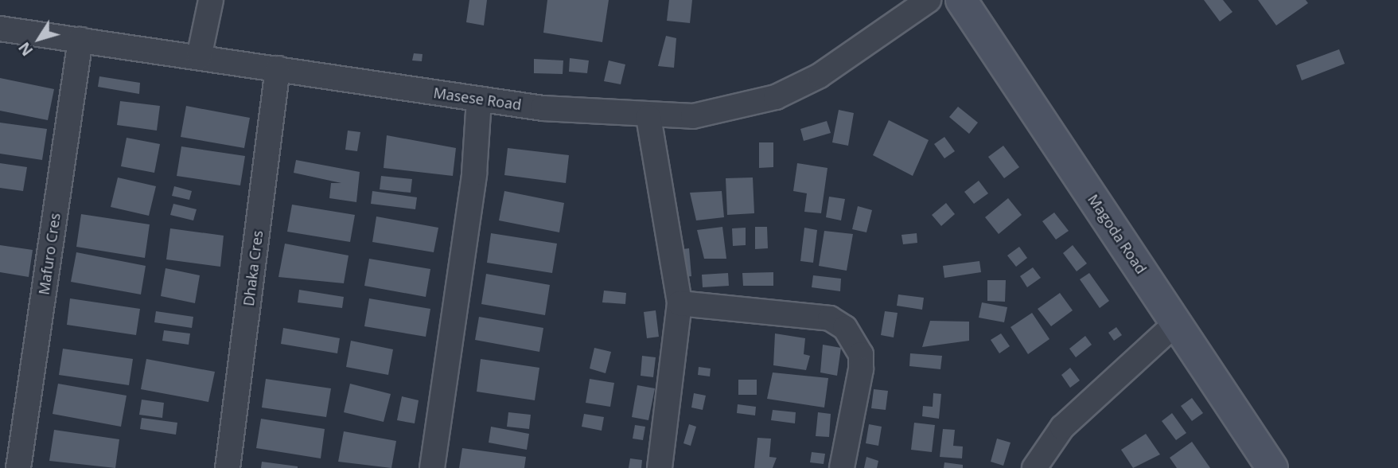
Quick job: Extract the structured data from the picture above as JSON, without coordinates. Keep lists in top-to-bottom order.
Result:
{
  "streets": {
    "street": [
      "Masese Road",
      "Magoda Road",
      "Mafuro Cres",
      "Dhaka Cres"
    ]
  },
  "crossings": [
    ["Masese Road", "Mafuro Cres"],
    ["Masese Road", "Dhaka Cres"]
  ],
  "north": "bottom left"
}
